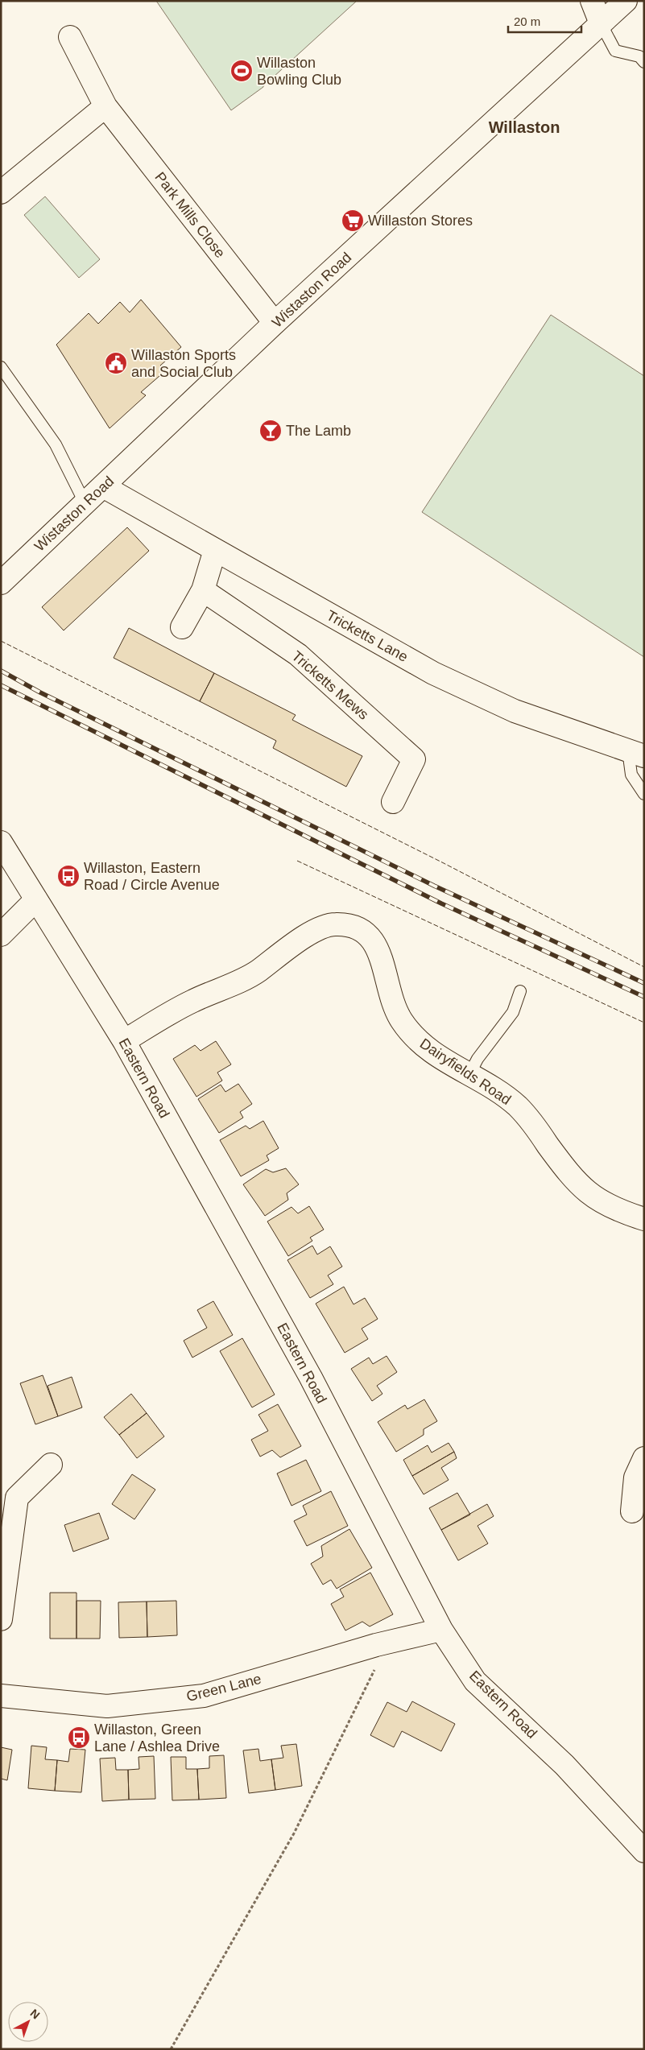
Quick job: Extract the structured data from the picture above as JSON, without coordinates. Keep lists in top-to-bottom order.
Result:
{
  "streets": {
    "street": [
      "Park Mills Close",
      "Wistaston Road",
      "Tricketts Lane",
      "Tricketts Mews",
      "Dairyfields Road",
      "Eastern Road",
      "Green Lane"
    ]
  },
  "crossings": [
    ["Park Mills Close", "Wistaston Road"],
    ["Wistaston Road", "Tricketts Lane"],
    ["Dairyfields Road", "Eastern Road"],
    ["Eastern Road", "Green Lane"]
  ],
  "districts": ["Willaston"],
  "places": {
    "sports": ["Willaston Bowling Club"],
    "supermarket": ["Willaston Stores"],
    "public building": ["Willaston Sports and Social Club"],
    "bar": ["The Lamb"],
    "bus stop": ["Willaston, Eastern Road / Circle Avenue", "Willaston, Green Lane / Ashlea Drive"]
  },
  "scale_bar": "20 m",
  "north": "top right"
}
